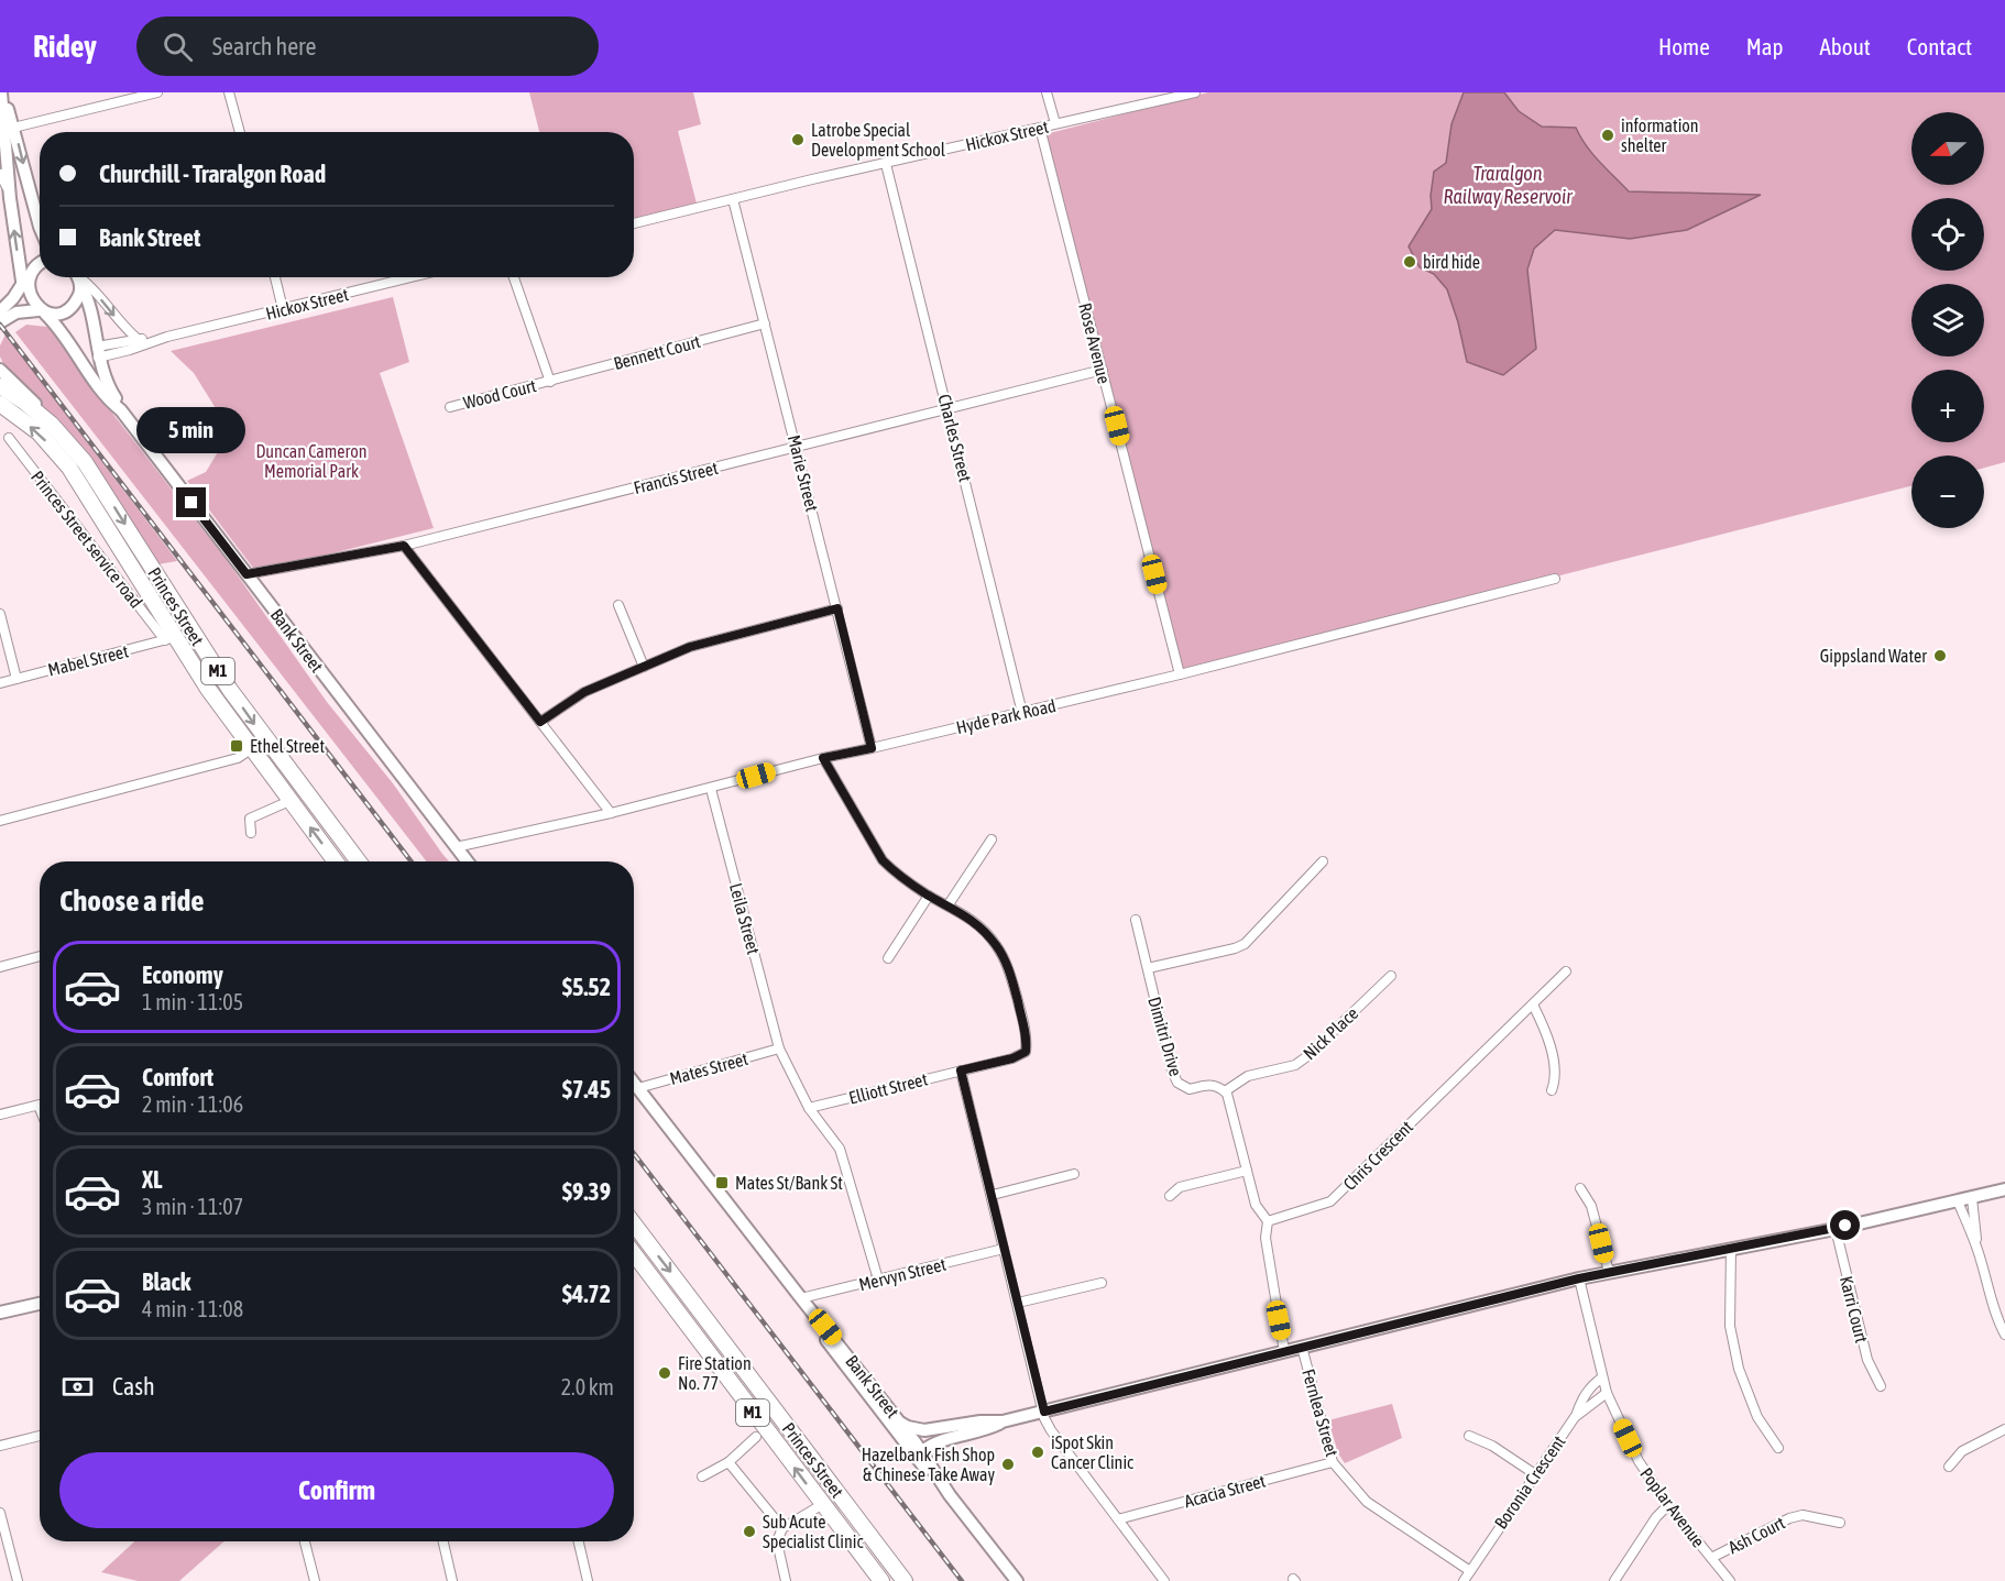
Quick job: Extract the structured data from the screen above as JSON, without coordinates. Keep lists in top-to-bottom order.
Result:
{
  "streets": {
    "highway": ["Princes Street", "M1"],
    "main road": ["Hickox Street", "Bank Street"],
    "street": [
      "Rose Avenue",
      "Bennett Court",
      "Wood Court",
      "Charles Street",
      "Marie Street",
      "Francis Street",
      "Princes Street service road",
      "Mabel Street",
      "Hyde Park Road",
      "Leila Street",
      "Nick Place",
      "Dimitri Drive",
      "Mates Street",
      "Elliott Street",
      "Chris Crescent",
      "Mervyn Street",
      "Karri Court",
      "Fernlea Street",
      "Boronia Crescent",
      "Acacia Street",
      "Poplar Avenue",
      "Ash Court"
    ]
  },
  "crossings": [
    ["Hickox Street", "Rose Avenue"],
    ["Hickox Street", "Charles Street"],
    ["Hickox Street", "Marie Street"],
    ["Hickox Street", "Bank Street"],
    ["Rose Avenue", "Francis Street"],
    ["Rose Avenue", "Hyde Park Road"],
    ["Bennett Court", "Wood Court"],
    ["Bennett Court", "Marie Street"],
    ["Charles Street", "Francis Street"],
    ["Charles Street", "Hyde Park Road"],
    ["Marie Street", "Francis Street"],
    ["Marie Street", "Hyde Park Road"],
    ["Francis Street", "Bank Street"],
    ["Princes Street service road", "Princes Street"],
    ["Princes Street service road", "Mabel Street"],
    ["Princes Street", "Mabel Street"],
    ["Bank Street", "Hyde Park Road"],
    ["Bank Street", "Mates Street"],
    ["Bank Street", "Mervyn Street"],
    ["Hyde Park Road", "Leila Street"],
    ["Hyde Park Road", "Elliott Street"],
    ["Leila Street", "Mates Street"],
    ["Leila Street", "Elliott Street"],
    ["Leila Street", "Mervyn Street"],
    ["Nick Place", "Dimitri Drive"],
    ["Fernlea Street", "Boronia Crescent"],
    ["Fernlea Street", "Acacia Street"],
    ["Boronia Crescent", "Poplar Avenue"],
    ["Poplar Avenue", "Ash Court"]
  ],
  "water": ["Traralgon Railway Reservoir"],
  "parks": ["Duncan Cameron Memorial Park"],
  "places": {
    "other": [
      "information shelter",
      "Latrobe Special Development School",
      "bird hide",
      "Gippsland Water",
      "Fire Station No. 77",
      "iSpot Skin Cancer Clinic",
      "Hazelbank Fish Shop & Chinese Take Away",
      "Sub Acute Specialist Clinic"
    ],
    "transit": ["Ethel Street", "Mates St/Bank St"]
  },
  "north": "left",
  "page": {
    "header": "Ridey",
    "search": "Search here",
    "nav": [
      "Home",
      "Map",
      "About",
      "Contact"
    ],
    "map_buttons": ["+", "−"],
    "banner": ["Churchill - Traralgon Road", "Bank Street"],
    "bubble": "5 min",
    "heading": "Choose a ride",
    "list": [
      {
        "name": "Economy",
        "note": "1 min · 11:05",
        "value": "$5.52"
      },
      {
        "name": "Comfort",
        "note": "2 min · 11:06",
        "value": "$7.45"
      },
      {
        "name": "XL",
        "note": "3 min · 11:07",
        "value": "$9.39"
      },
      {
        "name": "Black",
        "note": "4 min · 11:08",
        "value": "$4.72"
      }
    ],
    "pay": ["Cash", "2.0 km"],
    "buttons": "Confirm"
  }
}
